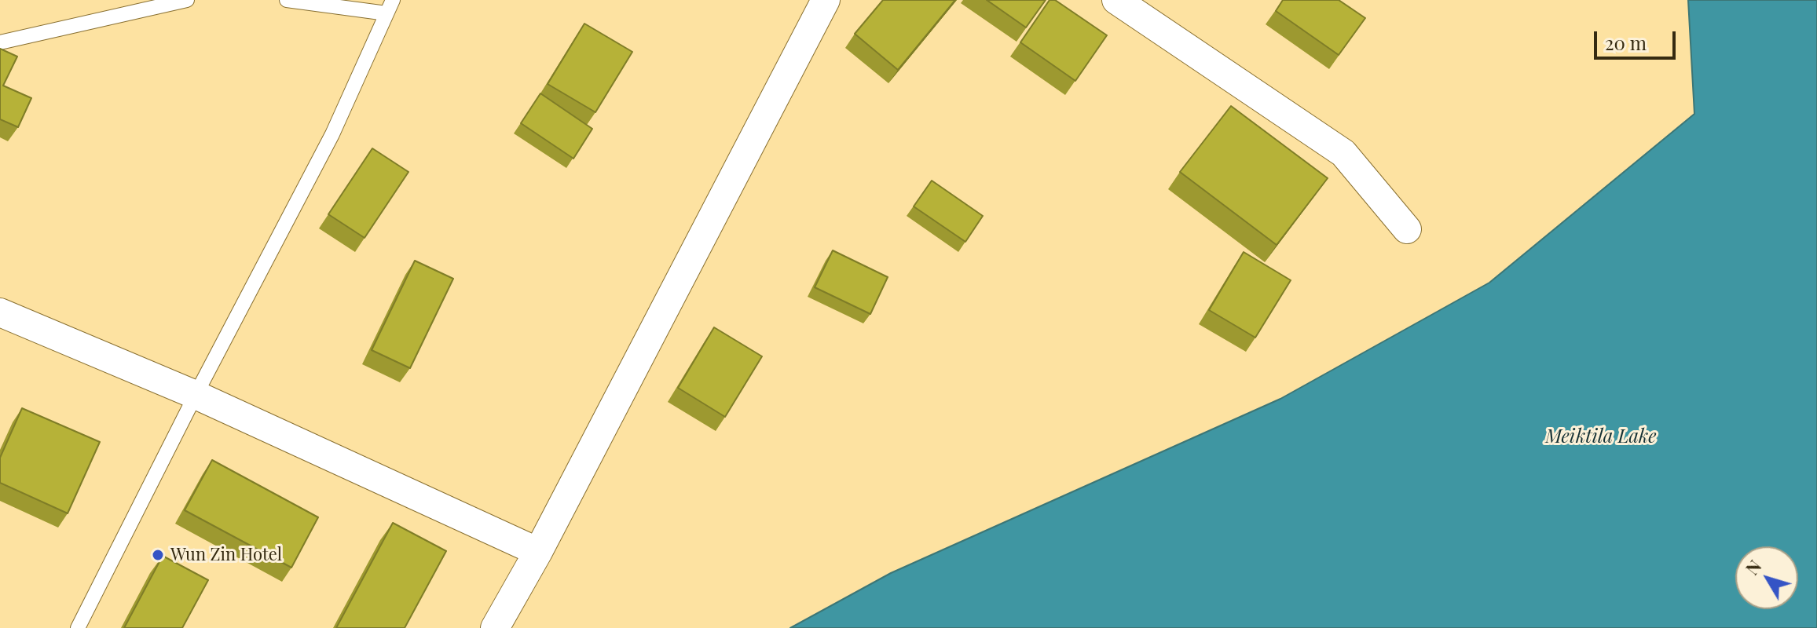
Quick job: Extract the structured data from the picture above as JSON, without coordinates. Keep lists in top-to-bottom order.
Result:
{
  "water": ["Meiktila Lake"],
  "places": ["Wun Zin Hotel"],
  "scale_bar": "20 m",
  "north": "top left"
}
